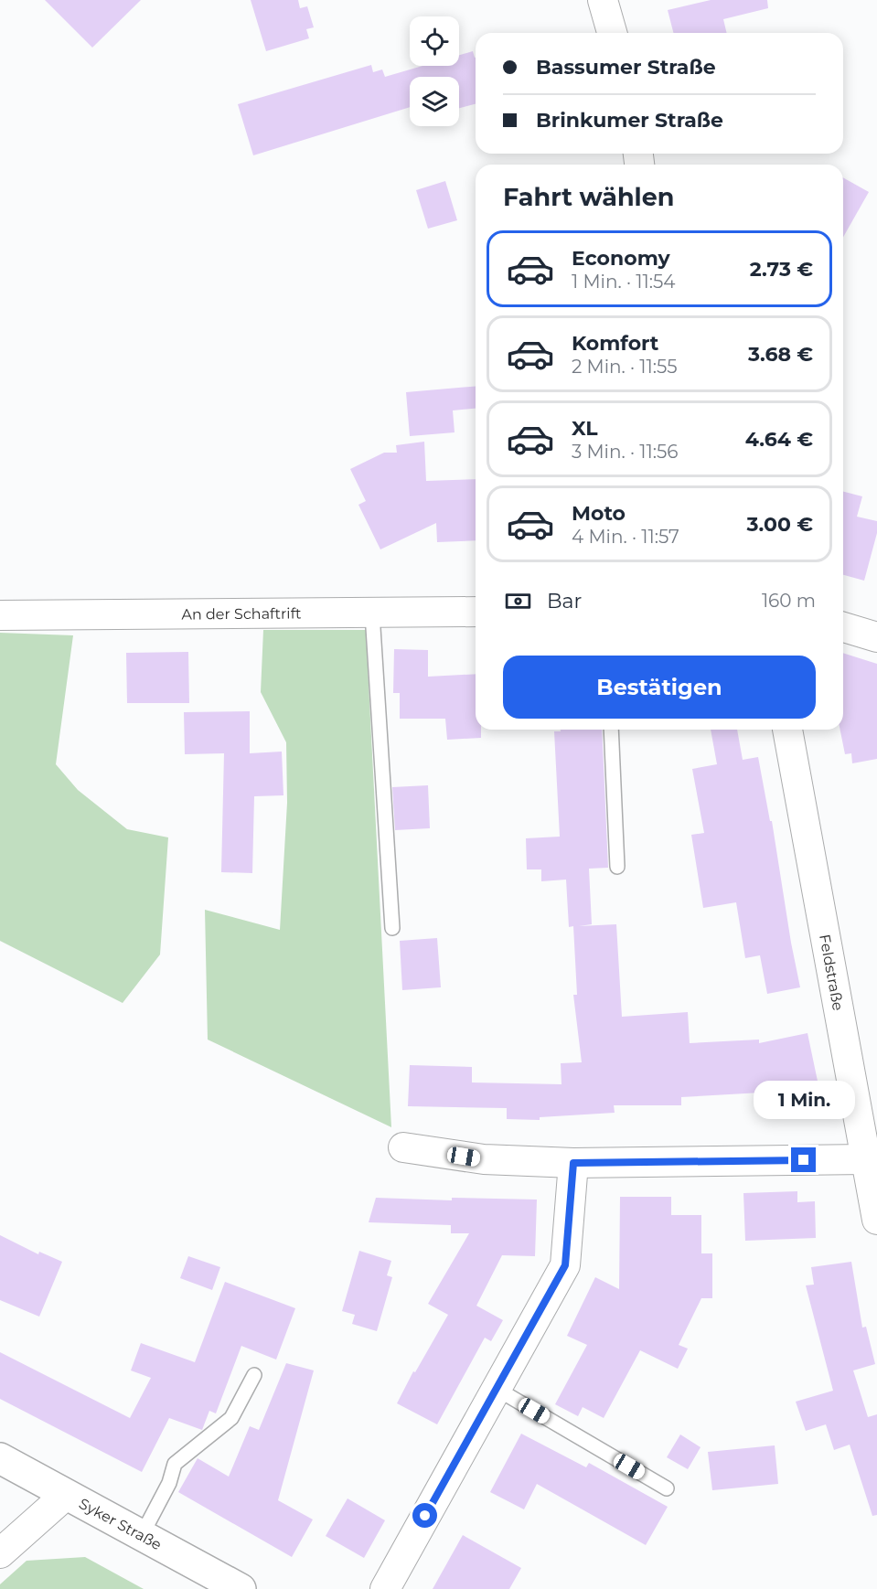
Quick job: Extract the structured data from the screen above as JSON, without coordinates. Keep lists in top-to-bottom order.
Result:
{
  "streets": {
    "main road": ["Syker Straße"],
    "street": ["An der Schaftrift", "Feldstraße"]
  },
  "page": {
    "banner": ["Bassumer Straße", "Brinkumer Straße"],
    "heading": "Fahrt wählen",
    "list": [
      {
        "name": "Economy",
        "note": "1 Min. · 11:54",
        "value": "2.73 €"
      },
      {
        "name": "Komfort",
        "note": "2 Min. · 11:55",
        "value": "3.68 €"
      },
      {
        "name": "XL",
        "note": "3 Min. · 11:56",
        "value": "4.64 €"
      },
      {
        "name": "Moto",
        "note": "4 Min. · 11:57",
        "value": "3.00 €"
      }
    ],
    "pay": ["Bar", "160 m"],
    "buttons": "Bestätigen",
    "bubble": "1 Min."
  }
}
